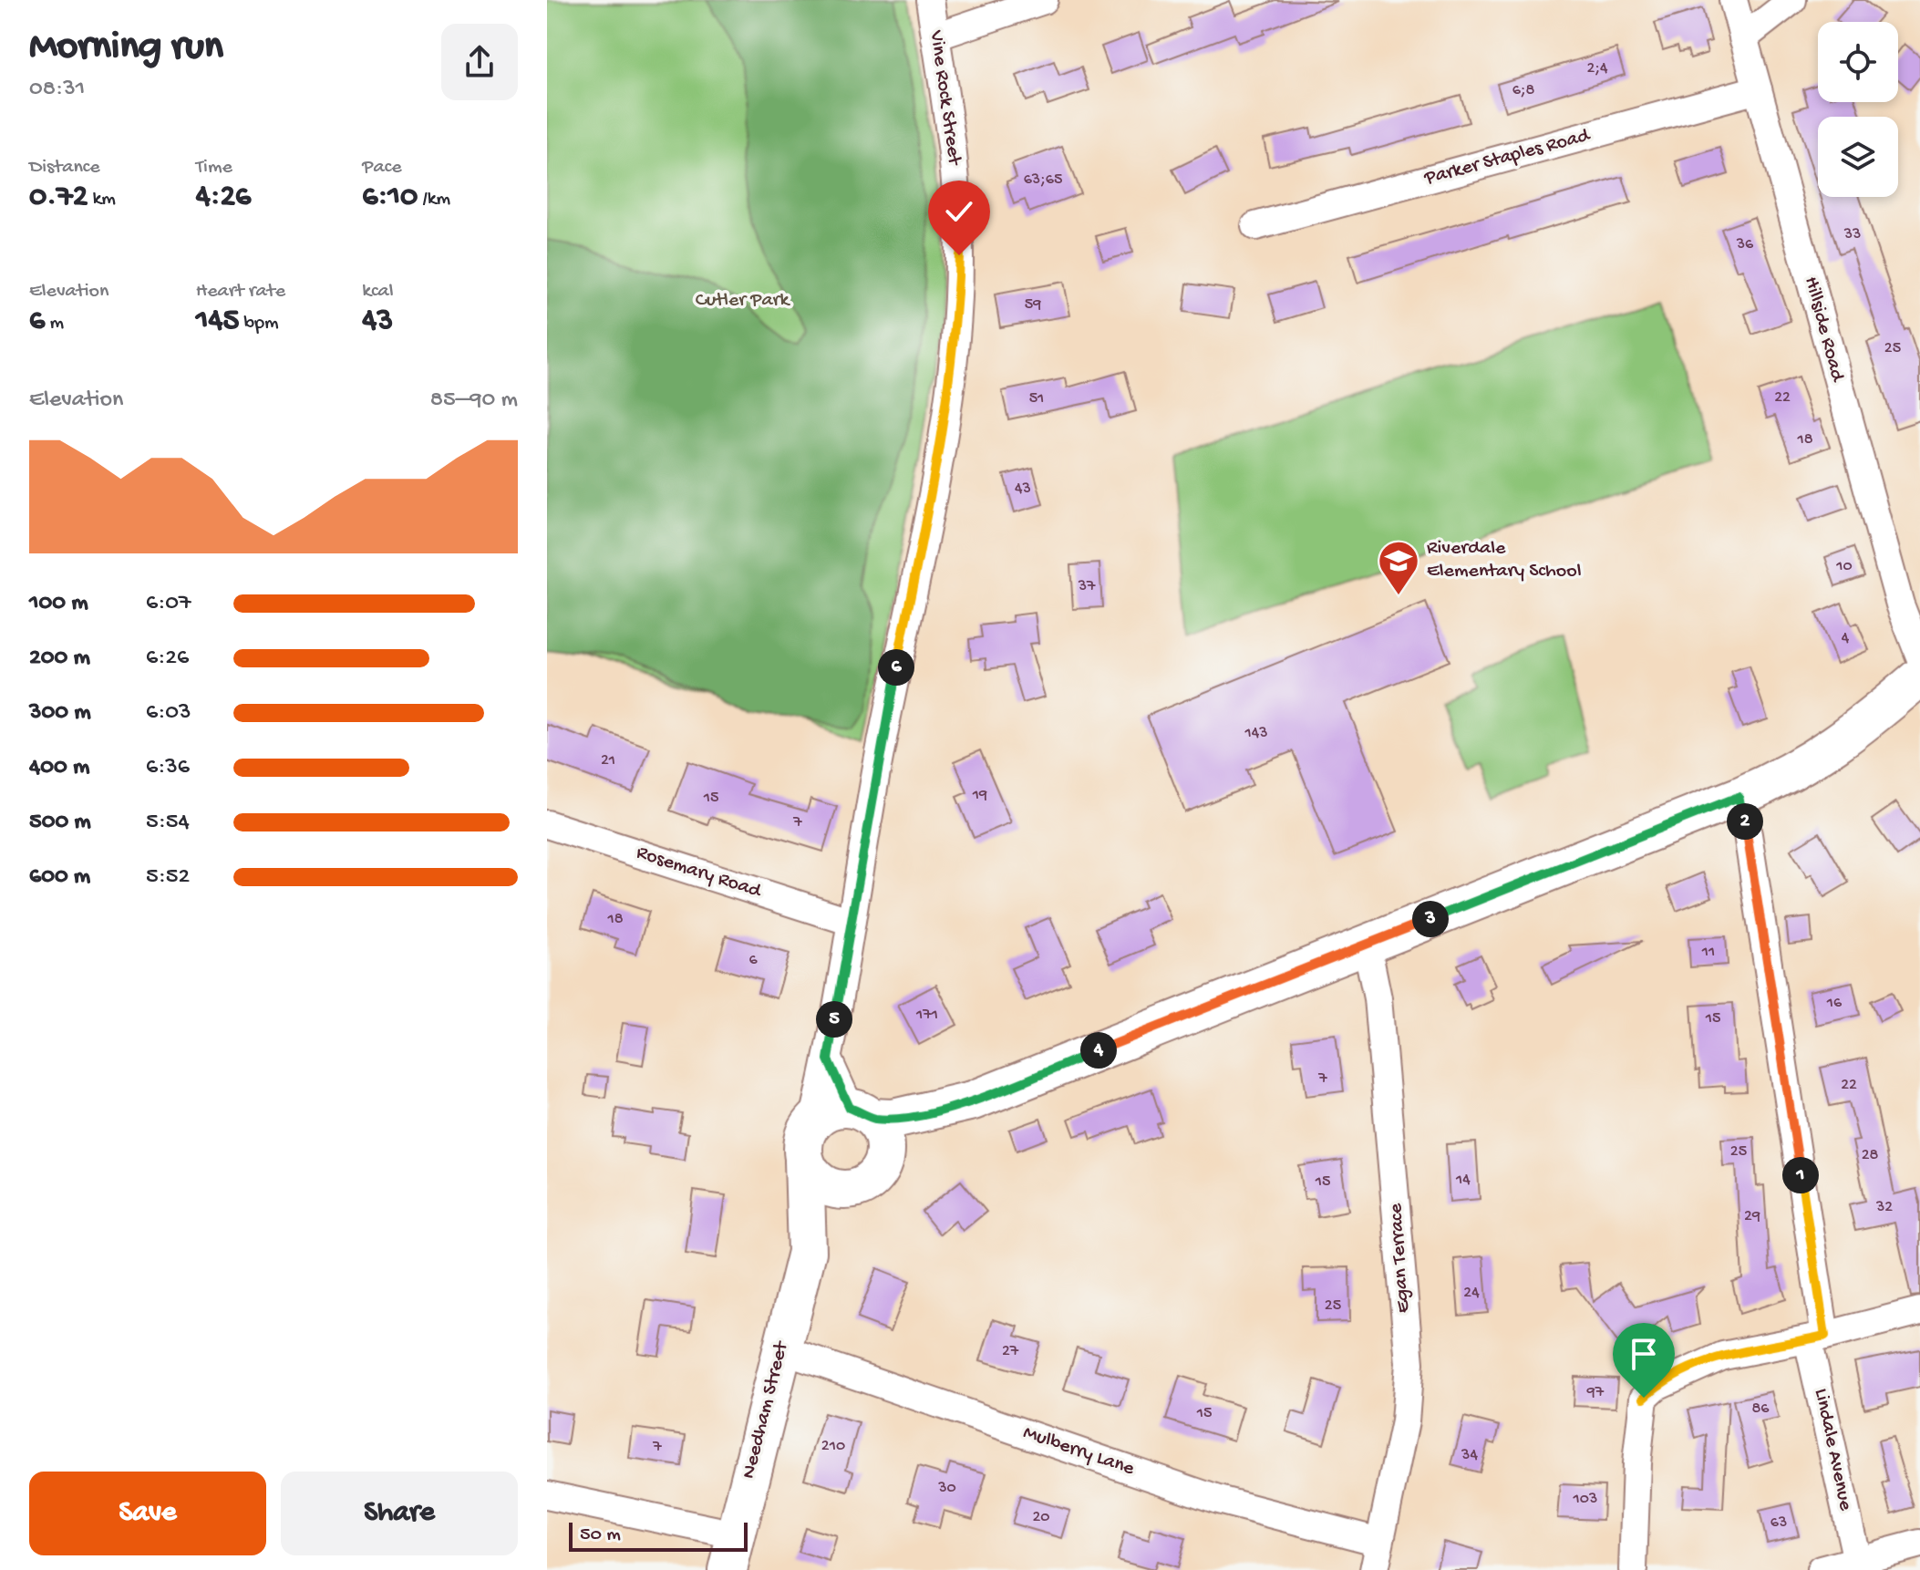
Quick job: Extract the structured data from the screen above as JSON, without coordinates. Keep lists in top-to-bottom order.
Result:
{
  "streets": {
    "main road": ["Needham Street"],
    "street": [
      "Vine Rock Street",
      "Parker Staples Road",
      "Hillside Road",
      "Rosemary Road",
      "Egan Terrace",
      "Lindale Avenue",
      "Mulberry Lane"
    ]
  },
  "crossings": [
    ["Vine Rock Street", "Rosemary Road"],
    ["Vine Rock Street", "Needham Street"],
    ["Parker Staples Road", "Hillside Road"],
    ["Egan Terrace", "Mulberry Lane"],
    ["Needham Street", "Mulberry Lane"]
  ],
  "parks": ["Cutler Park"],
  "places": {
    "school or university": ["Riverdale Elementary School"]
  },
  "house_numbers": [
    "2;4",
    "6;8",
    "63;65",
    "33",
    "36",
    "59",
    "25",
    "22",
    "51",
    "18",
    "43",
    "10",
    "37",
    "4",
    "143",
    "21",
    "19",
    "15",
    "7",
    "18",
    "11",
    "6",
    "16",
    "171",
    "15",
    "7",
    "22",
    "25",
    "28",
    "14",
    "15",
    "32",
    "29",
    "24",
    "25",
    "27",
    "97",
    "86",
    "15",
    "210",
    "7",
    "34",
    "30",
    "103",
    "20",
    "63"
  ],
  "scale_bar": "50 m",
  "page": {
    "heading": ["Morning run", "08:31"],
    "stats": [
      ["Distance", "0.72 km"],
      ["Time", "4:26"],
      ["Pace", "6:10 /km"],
      ["Elevation", "6 m"],
      ["Heart rate", "145 bpm"],
      ["kcal", "43"]
    ],
    "chart": ["Elevation", "85–90 m"],
    "list": [
      {
        "name": "100 m",
        "note": "6:07"
      },
      {
        "name": "200 m",
        "note": "6:26"
      },
      {
        "name": "300 m",
        "note": "6:03"
      },
      {
        "name": "400 m",
        "note": "6:36"
      },
      {
        "name": "500 m",
        "note": "5:54"
      },
      {
        "name": "600 m",
        "note": "5:52"
      }
    ],
    "pins": [
      "6",
      "2",
      "3",
      "5",
      "4",
      "1"
    ],
    "buttons": ["Save", "Share"],
    "scale": "50 m"
  }
}
